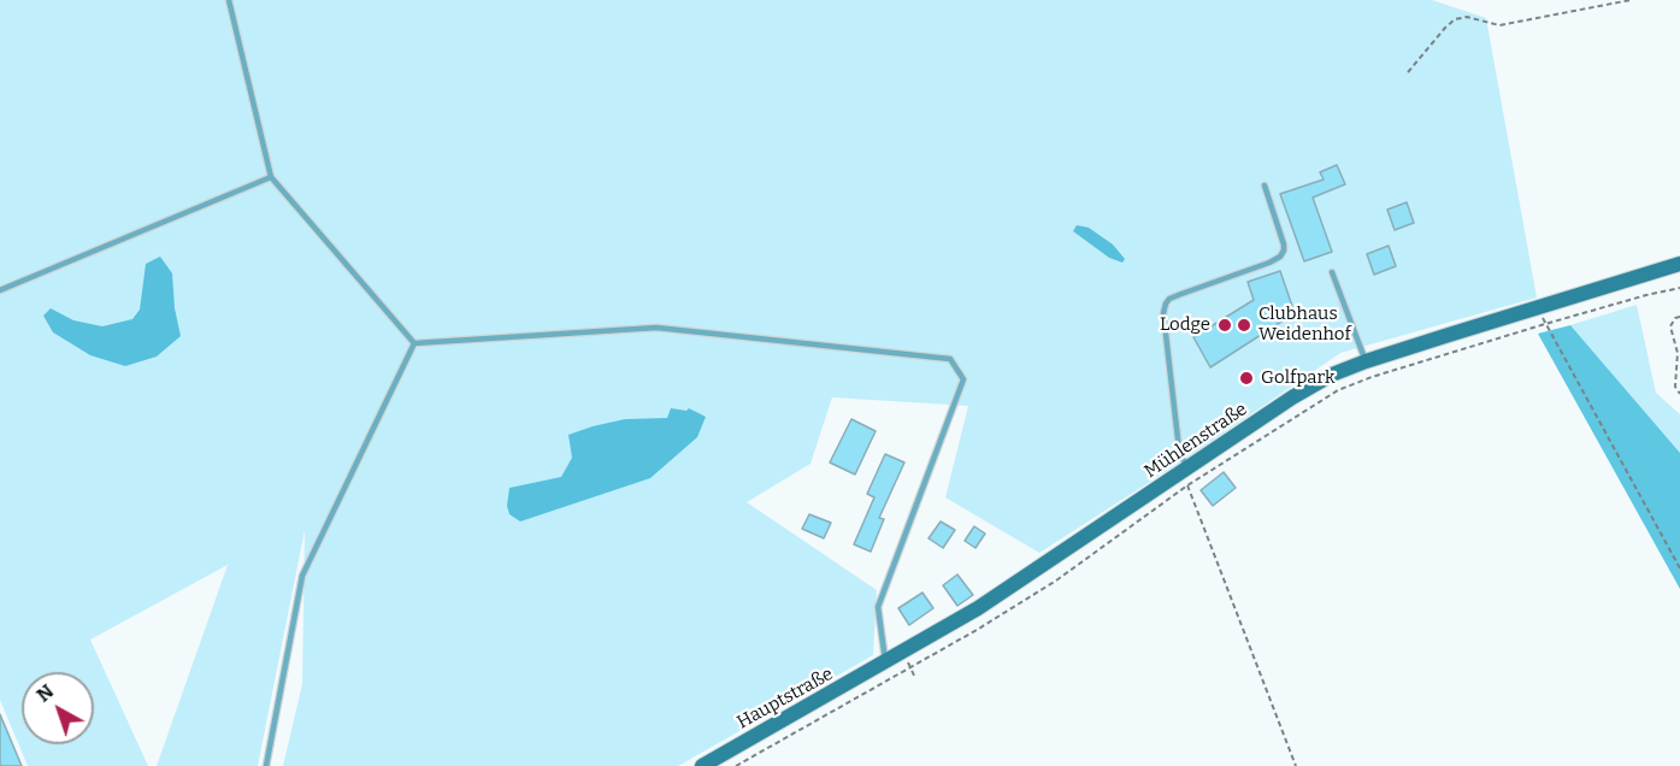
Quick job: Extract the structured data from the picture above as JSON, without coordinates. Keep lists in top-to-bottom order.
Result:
{
  "streets": {
    "main road": ["Mühlenstraße", "Hauptstraße"]
  },
  "crossings": [
    ["Mühlenstraße", "Hauptstraße"]
  ],
  "places": ["Lodge", "Clubhaus Weidenhof", "Golfpark"],
  "north": "top left"
}
